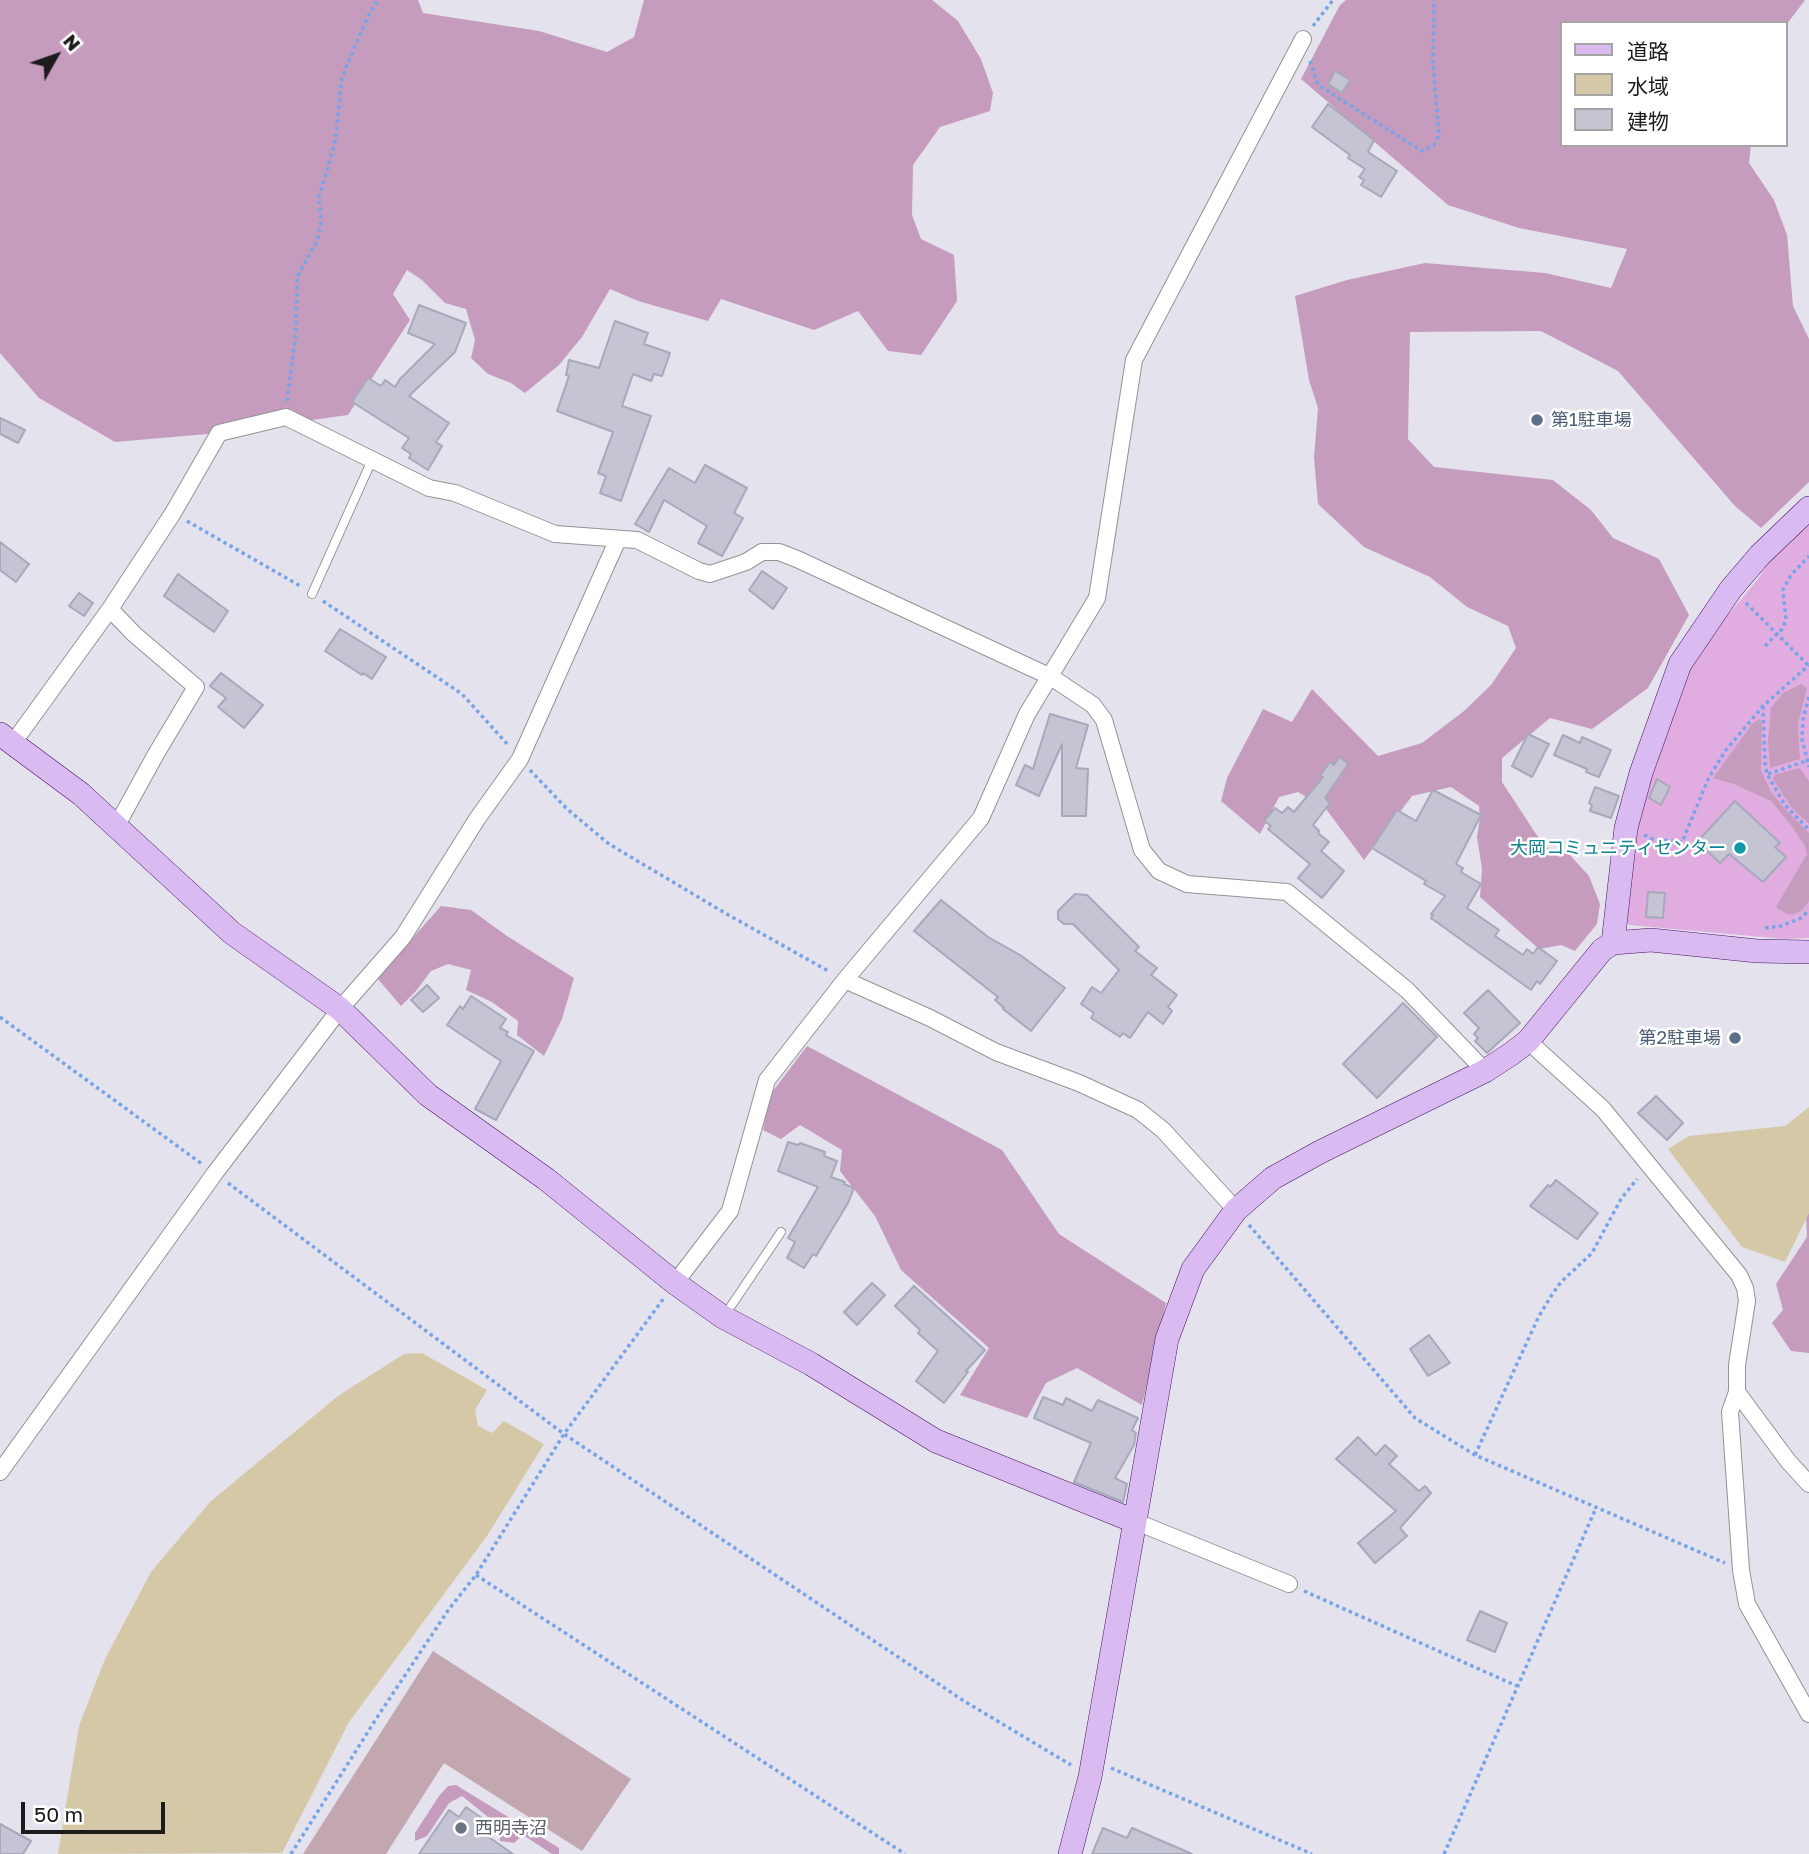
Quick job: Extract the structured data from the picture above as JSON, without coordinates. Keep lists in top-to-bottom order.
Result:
{
  "places": [
    "第1駐車場",
    "大岡コミュニティセンター",
    "第2駐車場",
    "西明寺沼"
  ],
  "legend": ["道路", "水域", "建物"],
  "scale_bar": "50 m",
  "north": "top right"
}
